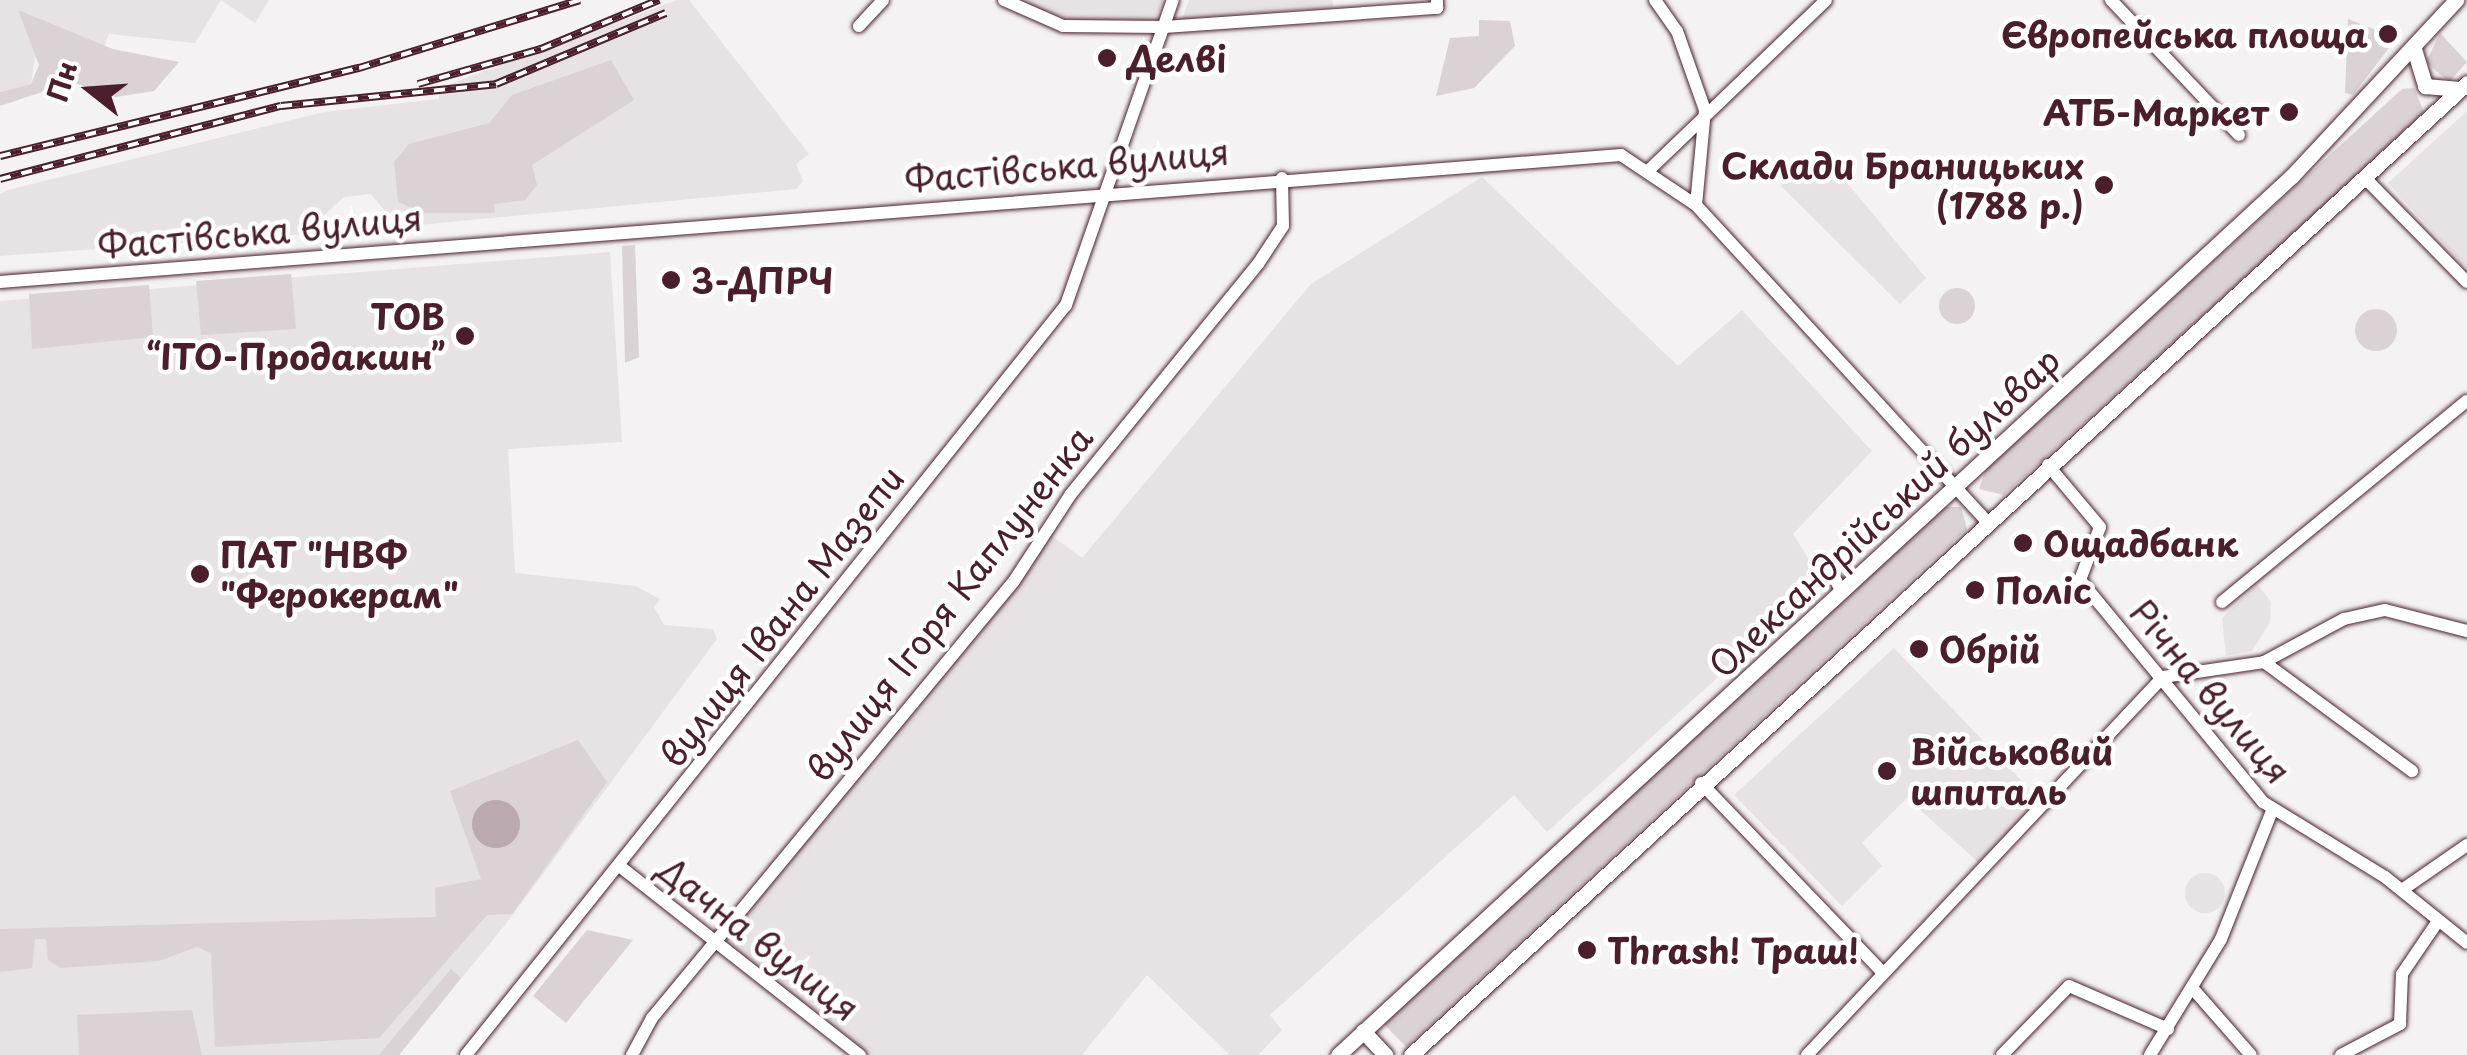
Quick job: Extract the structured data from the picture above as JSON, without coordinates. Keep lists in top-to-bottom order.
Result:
{
  "streets": {
    "main road": ["Олександрійський бульвар"],
    "street": [
      "Фастівська вулиця",
      "вулиця Ігоря Каплуненка",
      "вулиця Івана Мазепи",
      "Річна вулиця",
      "Дачна вулиця"
    ]
  },
  "crossings": [
    ["Фастівська вулиця", "Олександрійський бульвар"],
    ["Фастівська вулиця", "вулиця Ігоря Каплуненка"],
    ["Фастівська вулиця", "вулиця Івана Мазепи"],
    ["вулиця Ігоря Каплуненка", "Дачна вулиця"],
    ["вулиця Івана Мазепи", "Дачна вулиця"]
  ],
  "places": [
    "Європейська площа",
    "Делві",
    "АТБ-Маркет",
    "Склади Браницьких (1788 р.)",
    "3-ДПРЧ",
    "ТОВ “ІТО-Продакшн”",
    "Ощадбанк",
    "ПАТ \"НВФ \"Ферокерам\"",
    "Поліс",
    "Обрій",
    "Військовий шпиталь",
    "Thrash! Траш!"
  ],
  "north": "left"
}
